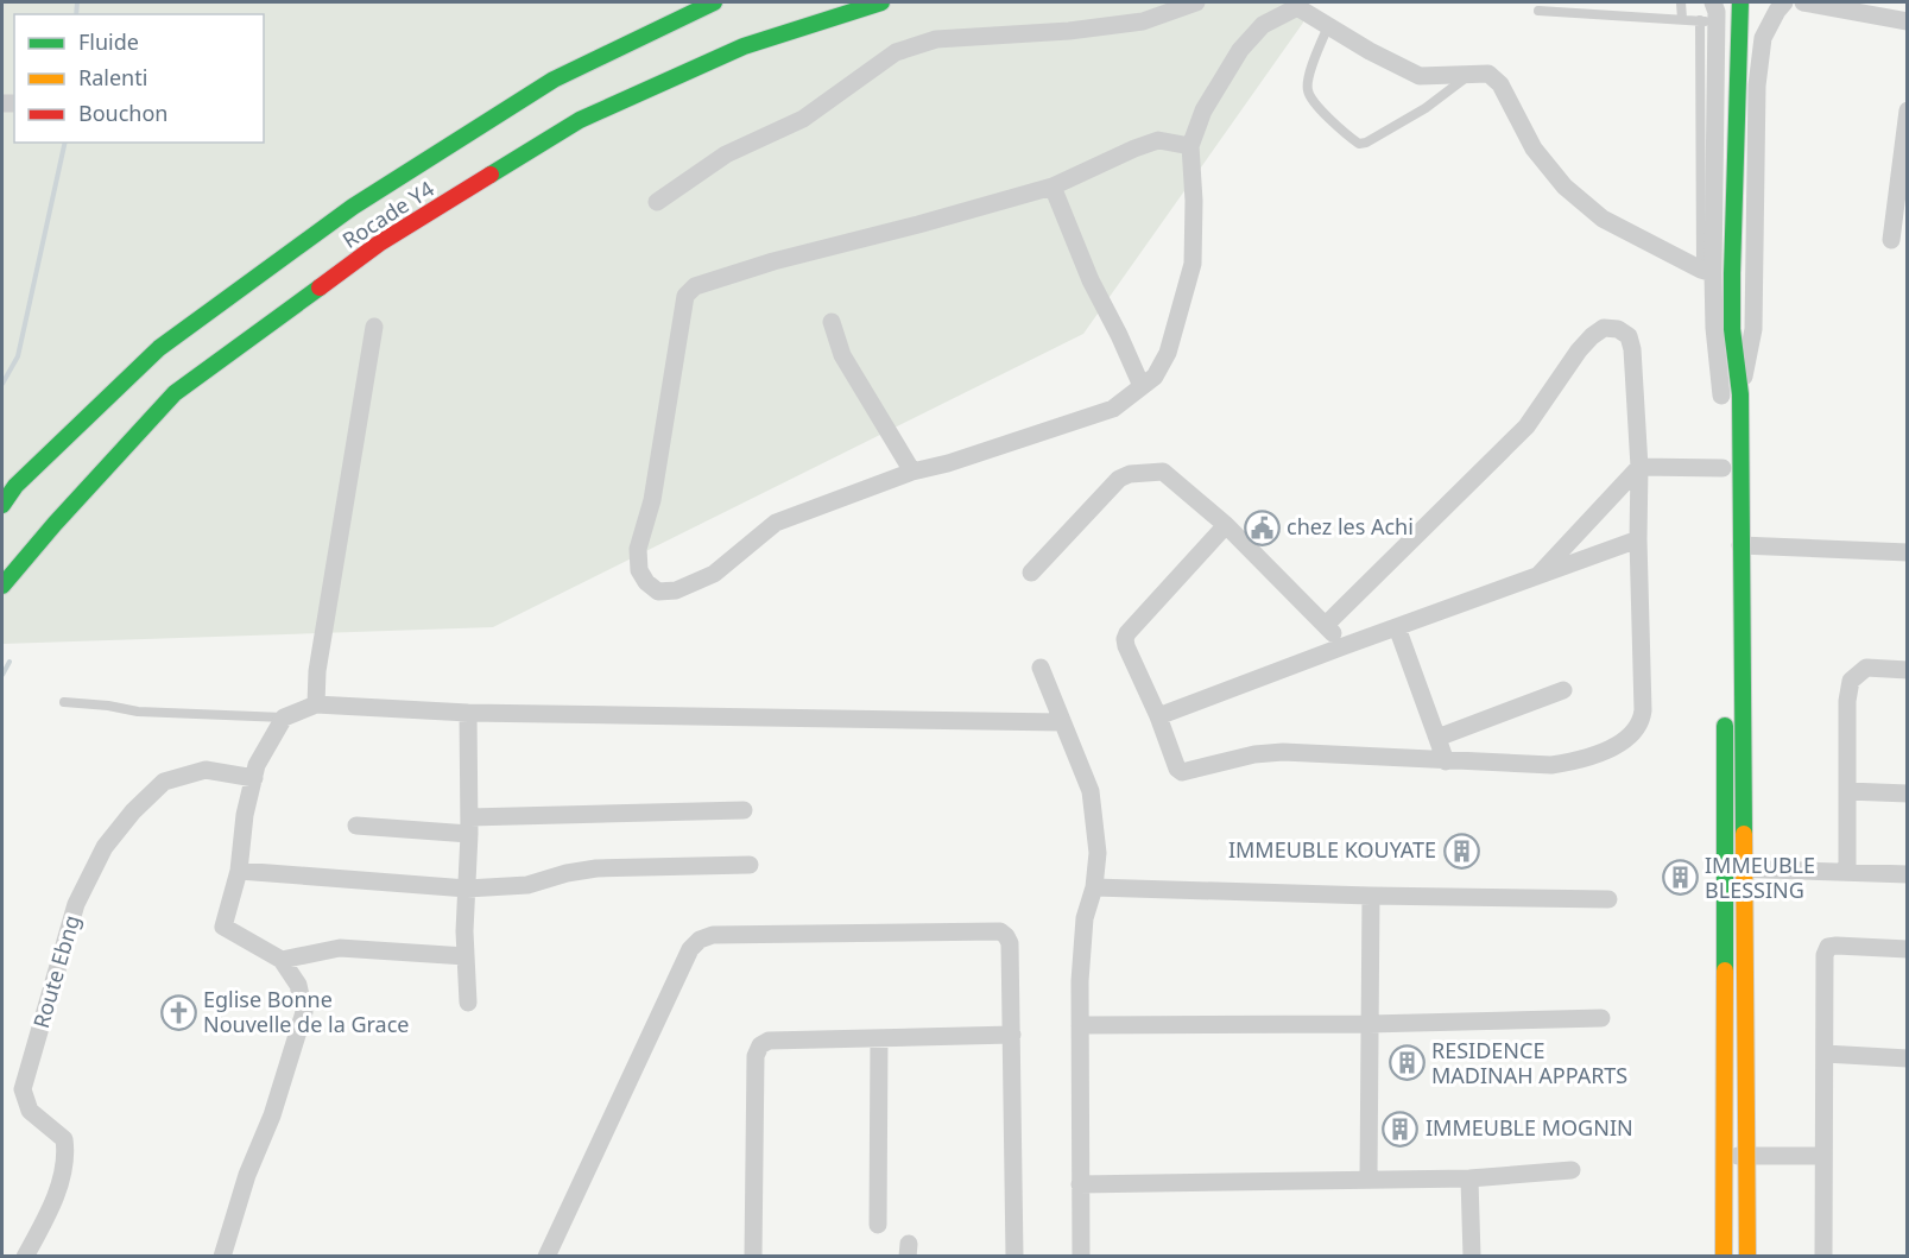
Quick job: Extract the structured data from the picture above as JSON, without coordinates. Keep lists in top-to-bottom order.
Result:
{
  "streets": {
    "main road": ["Rocade Y4"],
    "street": ["Route Ebng"]
  },
  "places": {
    "public building": ["chez les Achi"],
    "building": [
      "IMMEUBLE KOUYATE",
      "IMMEUBLE BLESSING",
      "RESIDENCE MADINAH APPARTS",
      "IMMEUBLE MOGNIN"
    ],
    "church": ["Eglise Bonne Nouvelle de la Grace"]
  },
  "legend": ["Fluide", "Ralenti", "Bouchon"]
}
